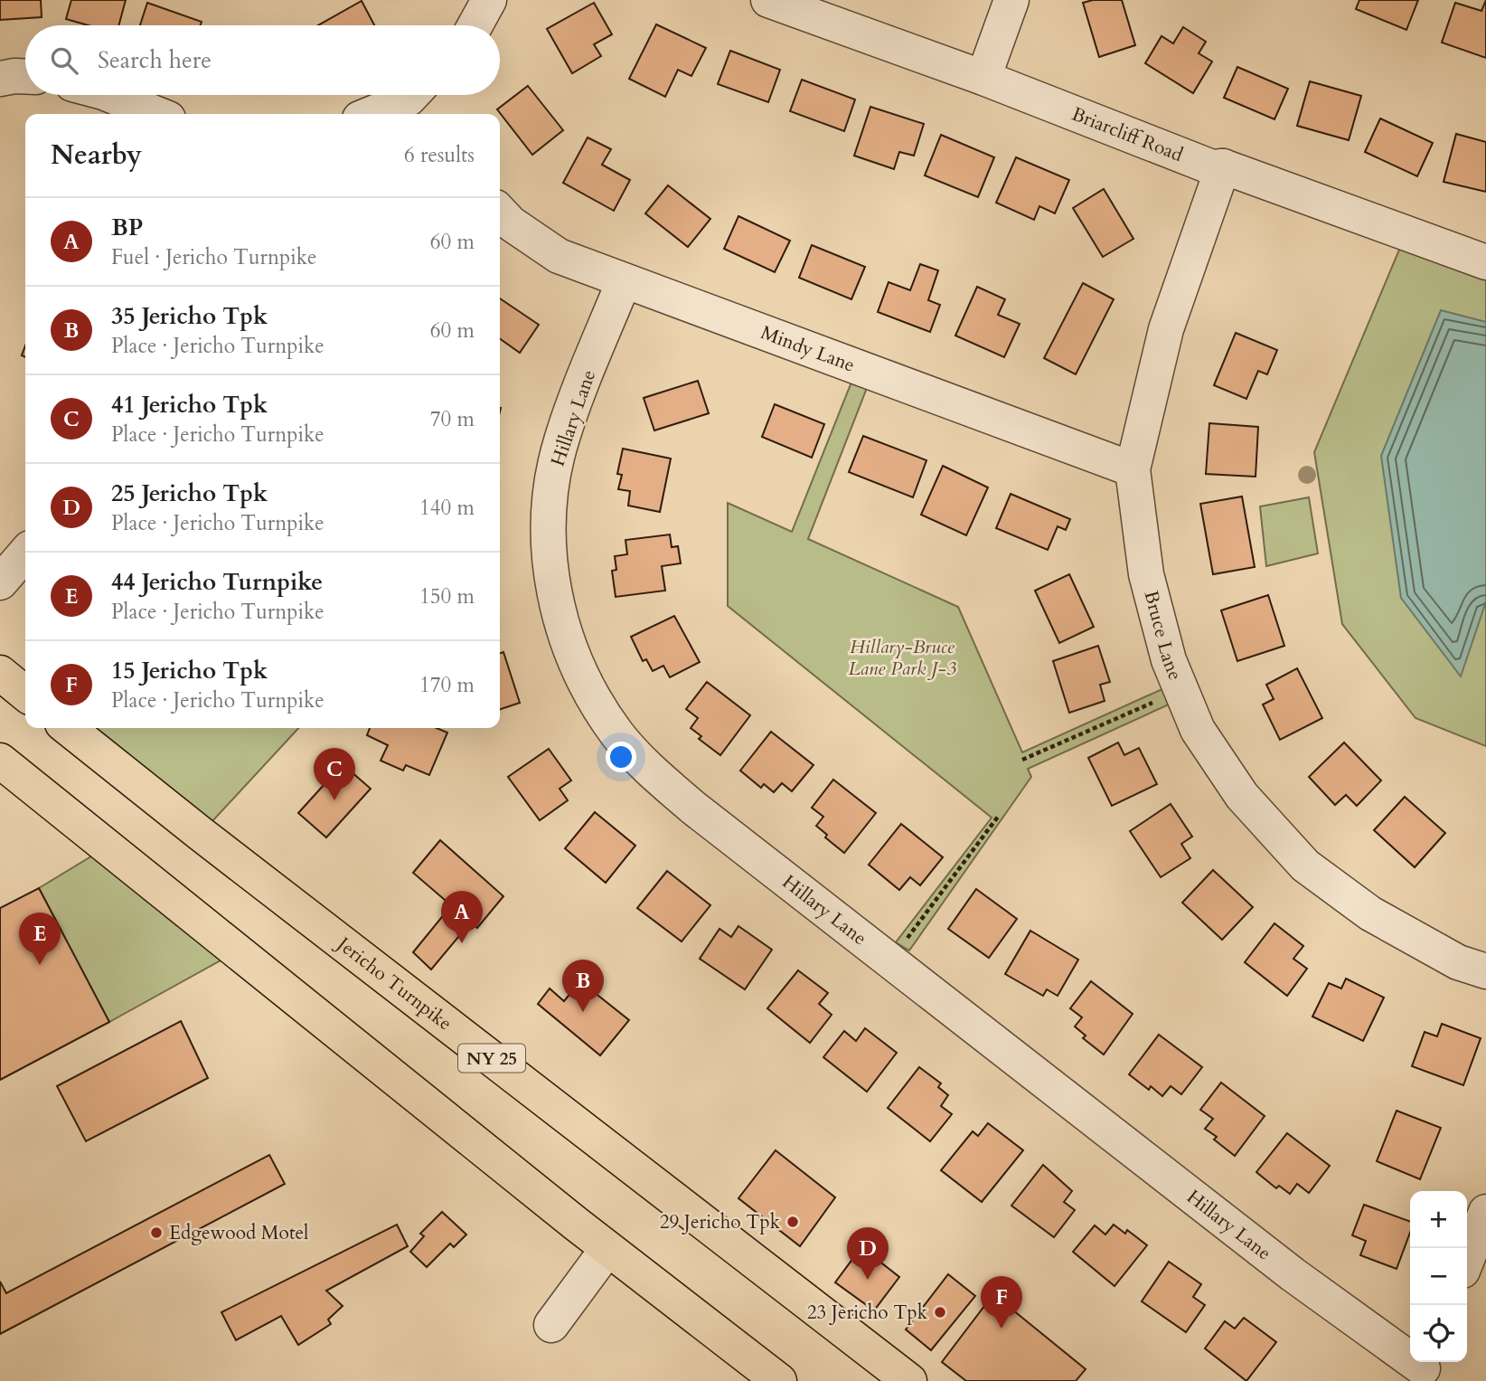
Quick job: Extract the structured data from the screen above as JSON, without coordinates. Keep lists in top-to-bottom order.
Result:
{
  "streets": {
    "main road": ["Jericho Turnpike", "NY 25"],
    "street": [
      "Briarcliff Road",
      "Mindy Lane",
      "Hillary Lane",
      "Bruce Lane"
    ]
  },
  "crossings": [
    ["Briarcliff Road", "Bruce Lane"],
    ["Mindy Lane", "Hillary Lane"],
    ["Mindy Lane", "Bruce Lane"]
  ],
  "parks": ["Hillary-Bruce Lane Park J-3"],
  "places": ["29 Jericho Tpk", "Edgewood Motel", "23 Jericho Tpk"],
  "page": {
    "search": "Search here",
    "heading": ["Nearby", "6 results"],
    "list": [
      {
        "mark": "A",
        "name": "BP",
        "note": "Fuel · Jericho Turnpike",
        "value": "60 m"
      },
      {
        "mark": "B",
        "name": "35 Jericho Tpk",
        "note": "Place · Jericho Turnpike",
        "value": "60 m"
      },
      {
        "mark": "C",
        "name": "41 Jericho Tpk",
        "note": "Place · Jericho Turnpike",
        "value": "70 m"
      },
      {
        "mark": "D",
        "name": "25 Jericho Tpk",
        "note": "Place · Jericho Turnpike",
        "value": "140 m"
      },
      {
        "mark": "E",
        "name": "44 Jericho Turnpike",
        "note": "Place · Jericho Turnpike",
        "value": "150 m"
      },
      {
        "mark": "F",
        "name": "15 Jericho Tpk",
        "note": "Place · Jericho Turnpike",
        "value": "170 m"
      }
    ],
    "pins": [
      "C",
      "A",
      "E",
      "B",
      "D",
      "F"
    ],
    "map_buttons": ["+", "−"]
  }
}
